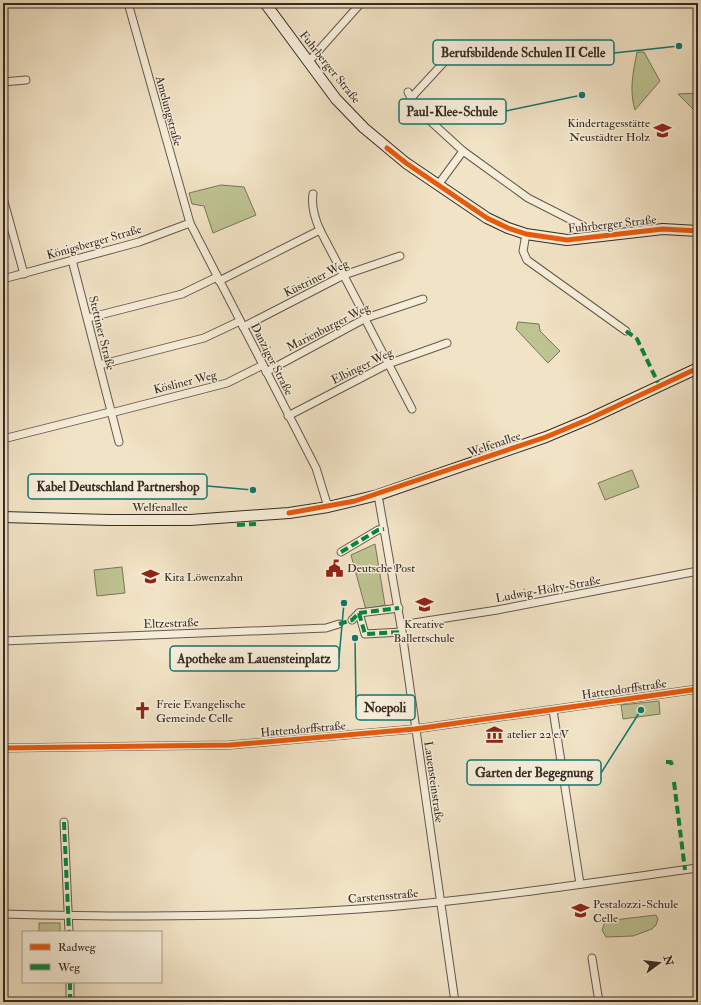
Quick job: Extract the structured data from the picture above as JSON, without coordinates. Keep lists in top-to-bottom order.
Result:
{
  "streets": {
    "street": [
      "Fuhrberger Straße",
      "Amelungstraße",
      "Königsberger Straße",
      "Küstriner Weg",
      "Marienburger Weg",
      "Stettiner Straße",
      "Danziger Straße",
      "Elbinger Weg",
      "Kösliner Weg",
      "Welfenallee",
      "Ludwig-Hölty-Straße",
      "Eltzestraße",
      "Hattendorffstraße",
      "Lauensteinstraße",
      "Carstensstraße"
    ]
  },
  "crossings": [
    ["Amelungstraße", "Königsberger Straße"],
    ["Amelungstraße", "Danziger Straße"],
    ["Königsberger Straße", "Stettiner Straße"],
    ["Königsberger Straße", "Danziger Straße"],
    ["Küstriner Weg", "Stettiner Straße"],
    ["Küstriner Weg", "Danziger Straße"],
    ["Marienburger Weg", "Danziger Straße"],
    ["Marienburger Weg", "Kösliner Weg"],
    ["Stettiner Straße", "Kösliner Weg"],
    ["Danziger Straße", "Elbinger Weg"],
    ["Danziger Straße", "Kösliner Weg"],
    ["Danziger Straße", "Welfenallee"],
    ["Welfenallee", "Lauensteinstraße"],
    ["Ludwig-Hölty-Straße", "Lauensteinstraße"],
    ["Hattendorffstraße", "Lauensteinstraße"],
    ["Lauensteinstraße", "Carstensstraße"]
  ],
  "places": {
    "other": [
      "Berufsbildende Schulen II Celle",
      "Paul-Klee-Schule",
      "Kabel Deutschland Partnershop",
      "Apotheke am Lauensteinplatz",
      "Noepoli",
      "Garten der Begegnung"
    ],
    "school or university": [
      "Kindertagesstätte Neustädter Holz",
      "Kita Löwenzahn",
      "Kreative Ballettschule",
      "Pestalozzi-Schule Celle"
    ],
    "public building": ["Deutsche Post"],
    "church": ["Freie Evangelische Gemeinde Celle"],
    "museum": ["atelier 22 e.V"]
  },
  "legend": ["Radweg", "Weg"],
  "north": "right"
}
